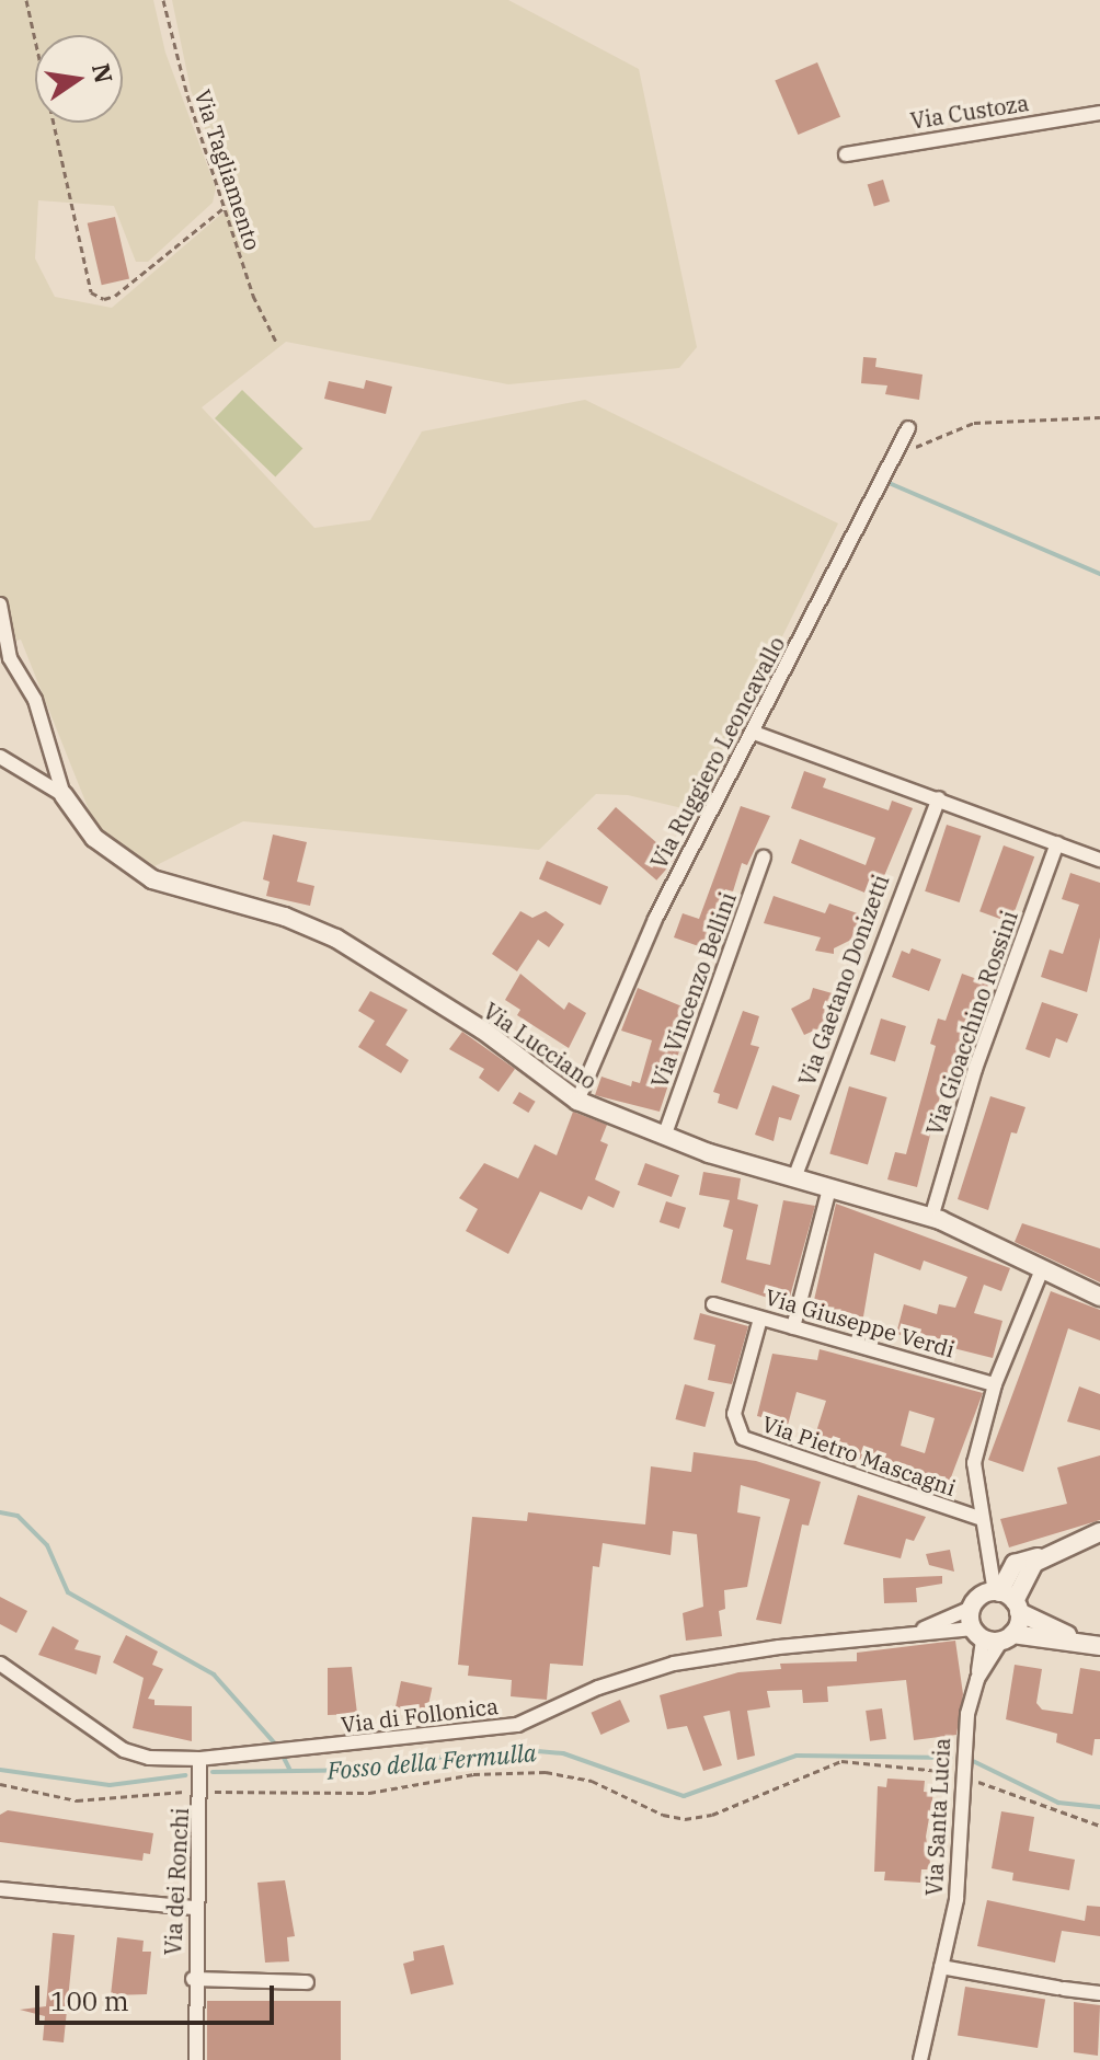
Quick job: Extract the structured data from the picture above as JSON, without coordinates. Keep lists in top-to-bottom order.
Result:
{
  "streets": {
    "street": [
      "Via Custoza",
      "Via Ruggiero Leoncavallo",
      "Via Gaetano Donizetti",
      "Via Vincenzo Bellini",
      "Via Gioacchino Rossini",
      "Via Lucciano",
      "Via Giuseppe Verdi",
      "Via Pietro Mascagni",
      "Via di Follonica",
      "Via Santa Lucia",
      "Via dei Ronchi"
    ],
    "path": ["Via Tagliamento"]
  },
  "crossings": [
    ["Via Ruggiero Leoncavallo", "Via Lucciano"],
    ["Via Gaetano Donizetti", "Via Lucciano"],
    ["Via Vincenzo Bellini", "Via Lucciano"],
    ["Via Gioacchino Rossini", "Via Lucciano"],
    ["Via Giuseppe Verdi", "Via Pietro Mascagni"],
    ["Via di Follonica", "Via Santa Lucia"],
    ["Via di Follonica", "Via dei Ronchi"]
  ],
  "water": ["Fosso della Fermulla"],
  "scale_bar": "100 m",
  "north": "right"
}
